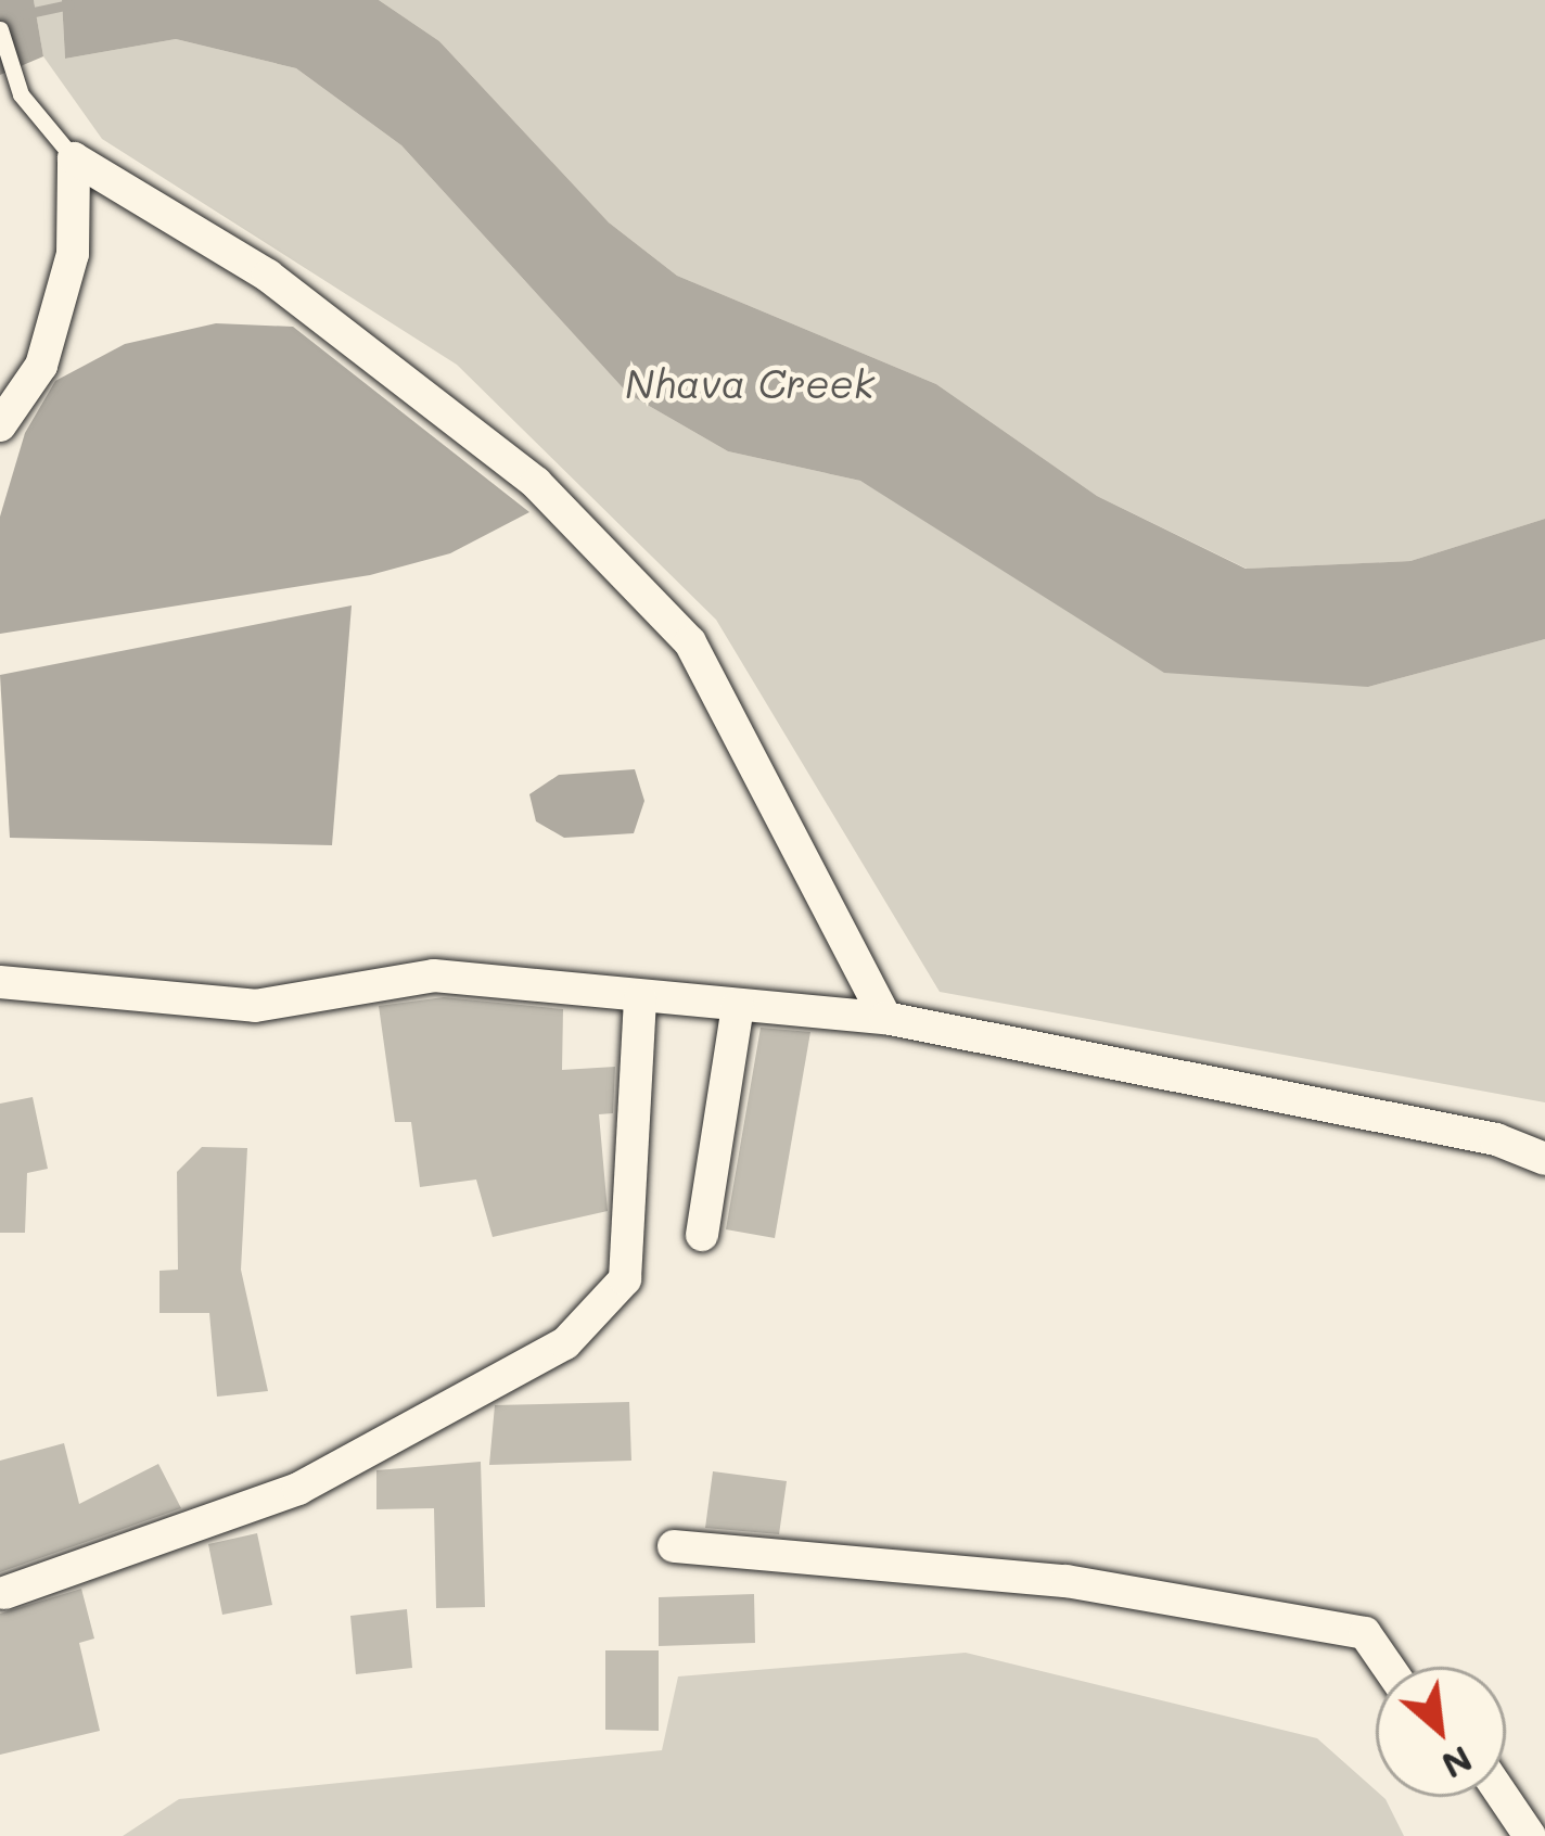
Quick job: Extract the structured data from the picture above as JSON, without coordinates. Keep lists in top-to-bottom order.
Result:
{
  "water": ["Nhava Creek"],
  "north": "bottom right"
}
